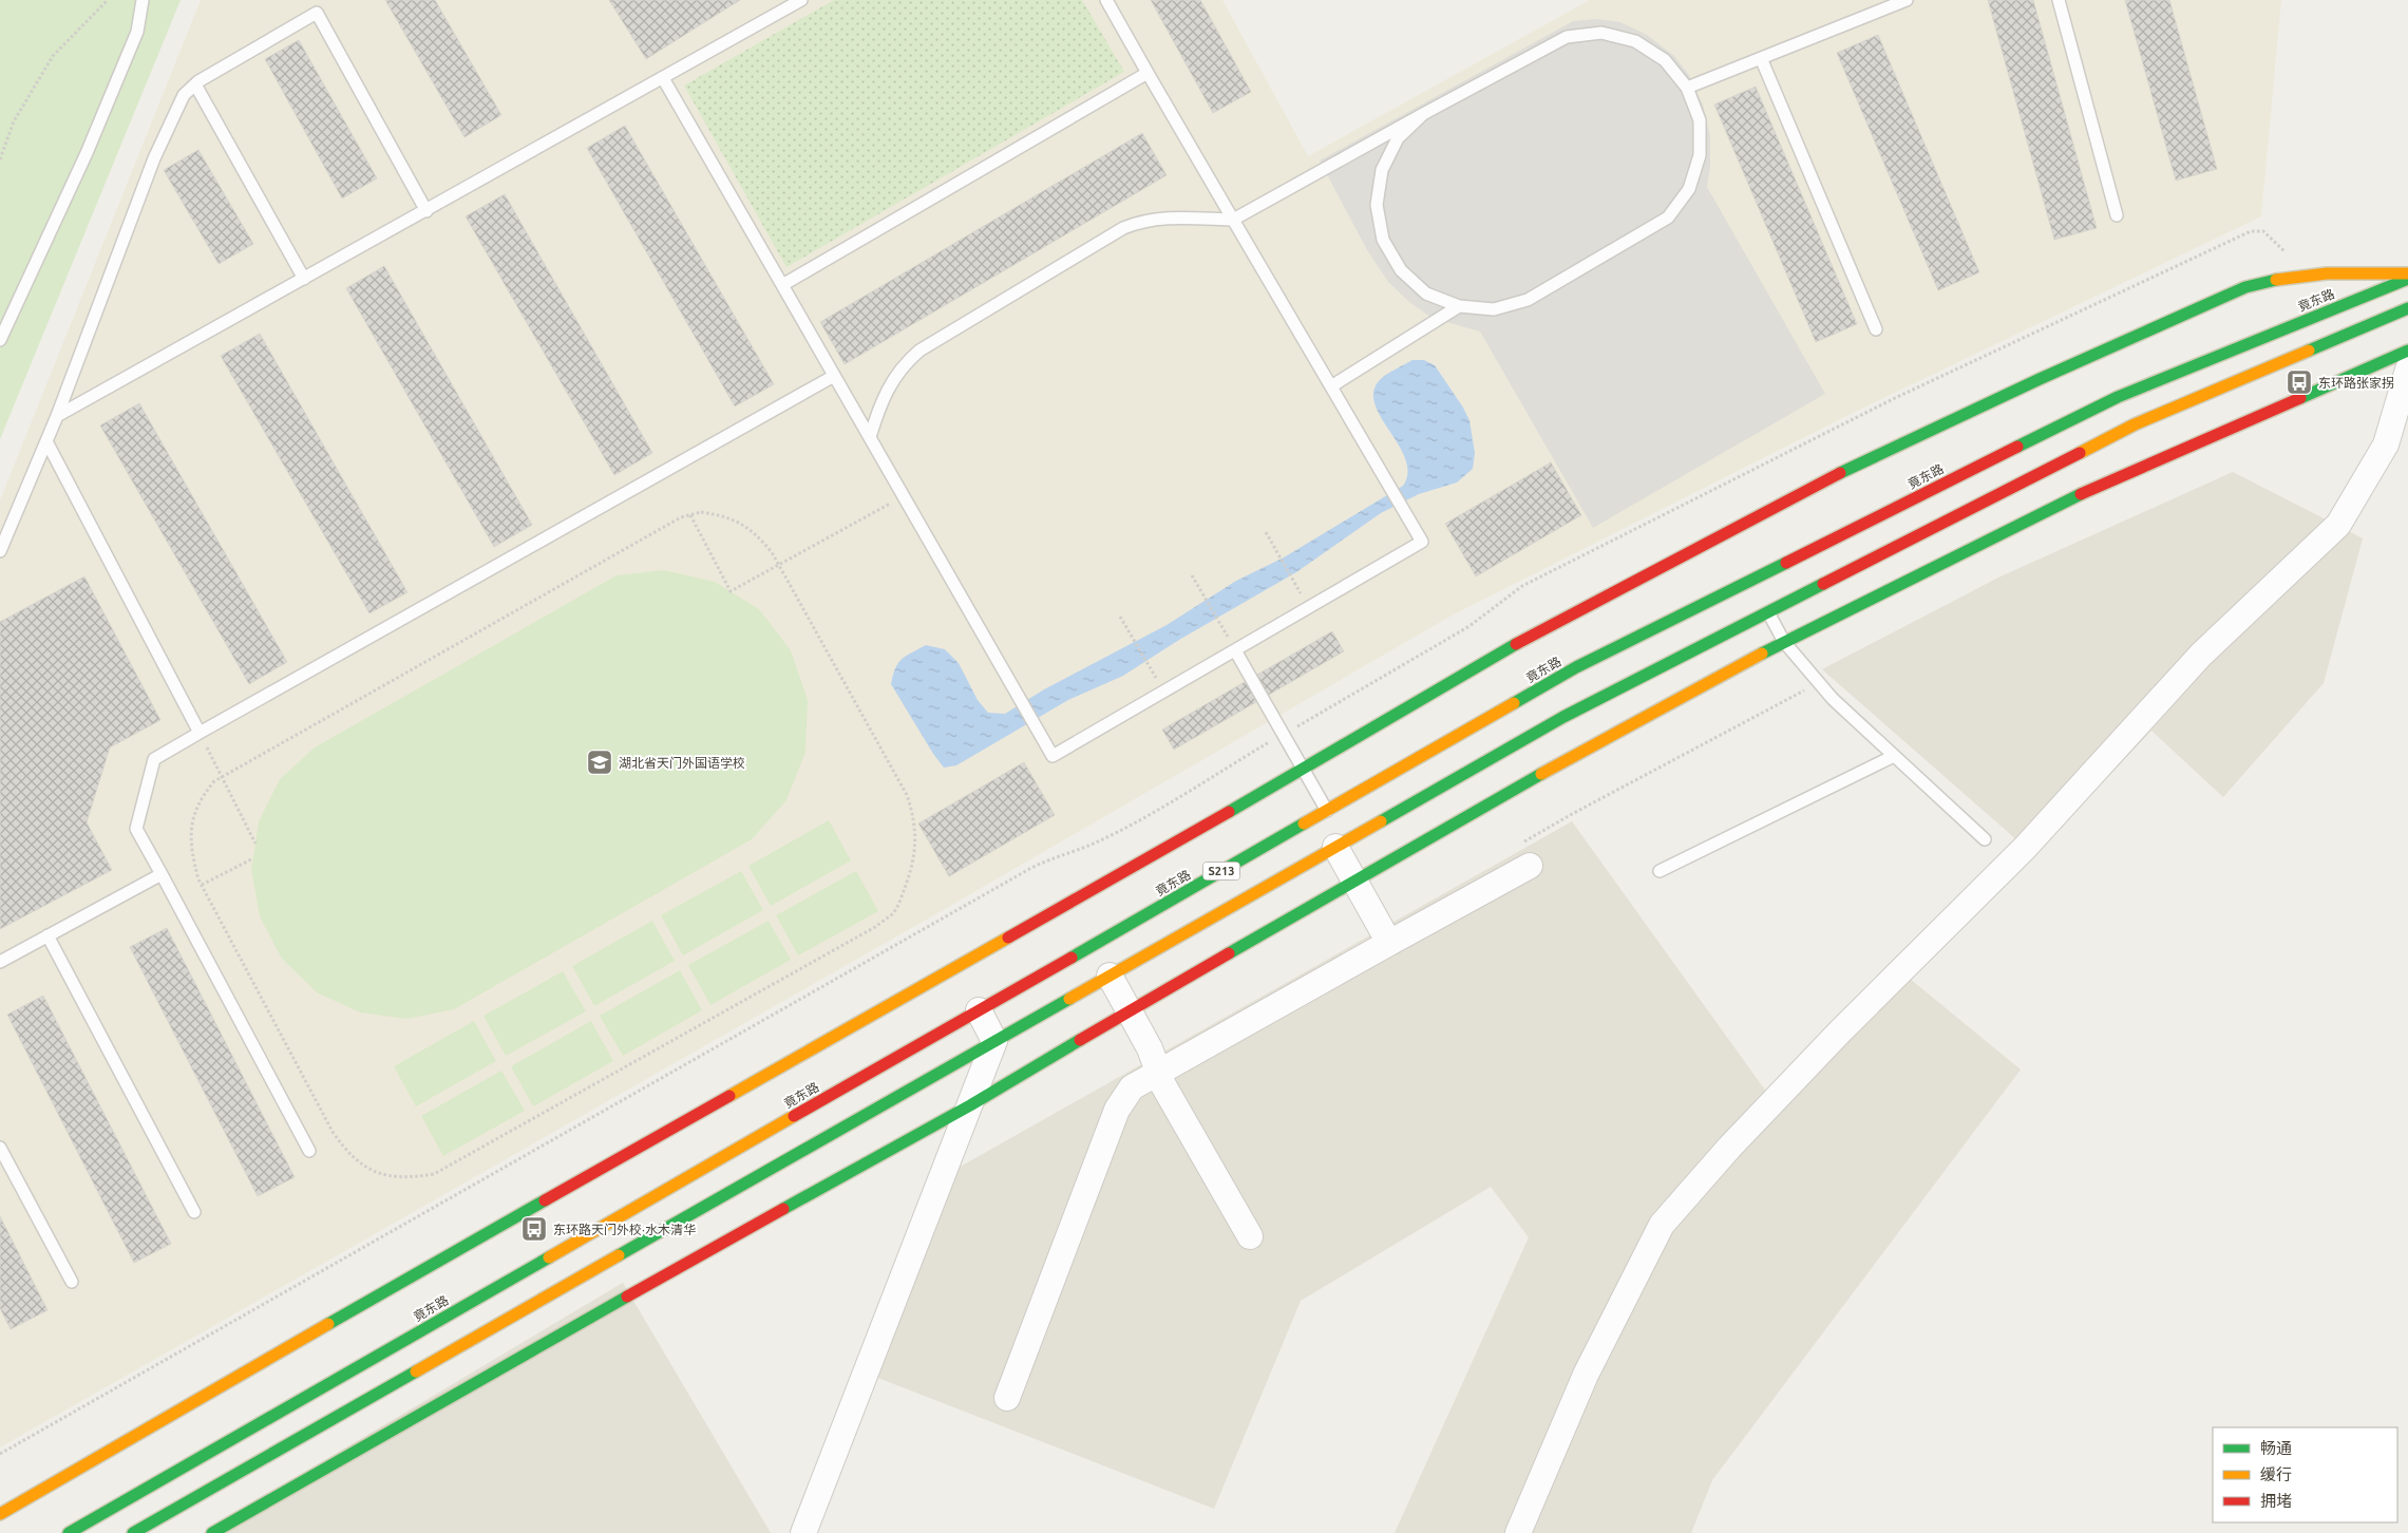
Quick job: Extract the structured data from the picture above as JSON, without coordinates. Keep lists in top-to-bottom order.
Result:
{
  "streets": {
    "main road": ["竟东路", "S213"]
  },
  "places": {
    "bus stop": ["东环路张家拐", "东环路天门外校·水木清华"],
    "school or university": ["湖北省天门外国语学校"]
  },
  "legend": ["畅通", "缓行", "拥堵"]
}
